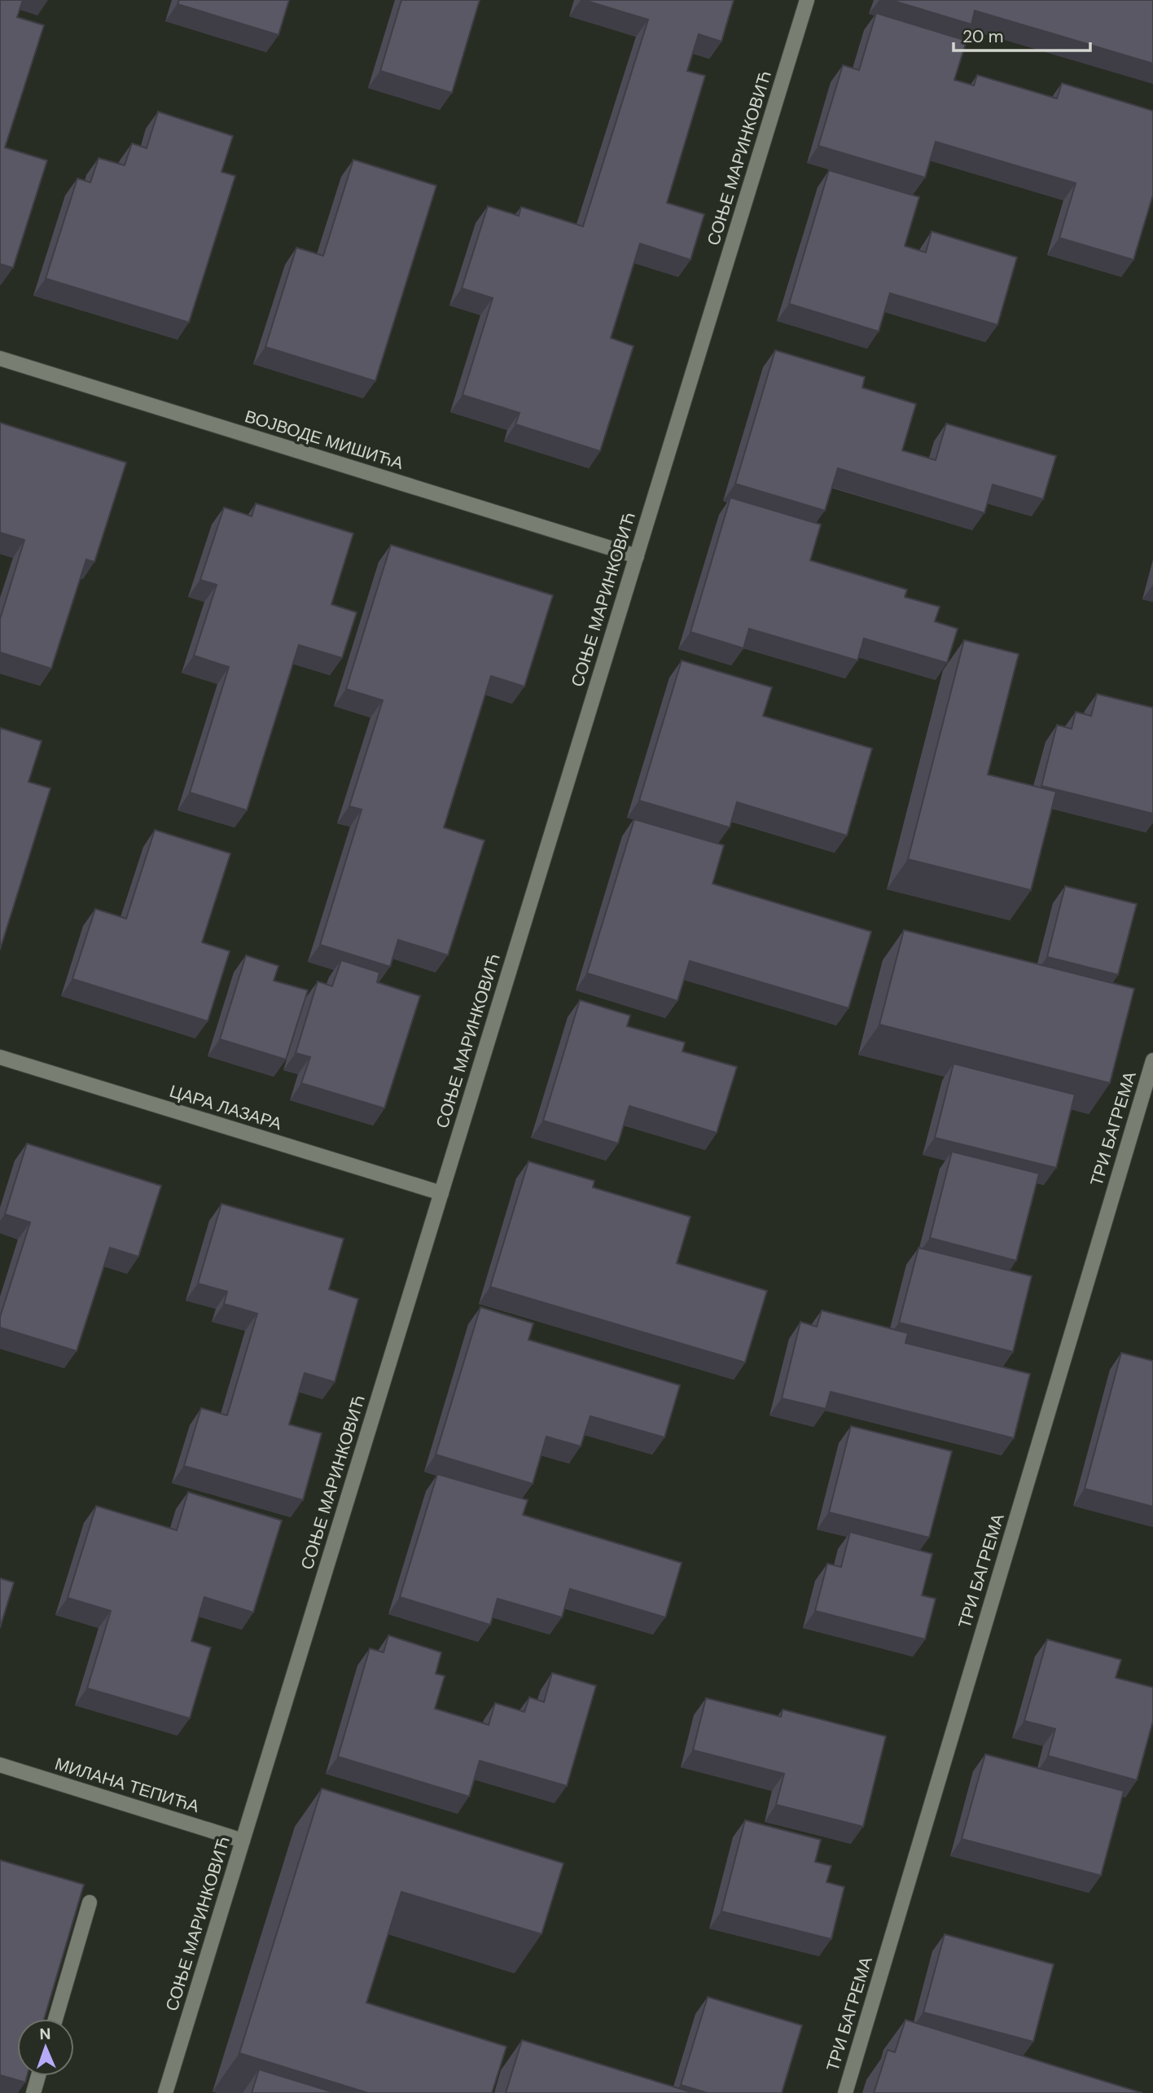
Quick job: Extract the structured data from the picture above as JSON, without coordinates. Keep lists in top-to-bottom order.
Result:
{
  "streets": {
    "street": [
      "СОЊЕ МАРИНКОВИЋ",
      "ВОЈВОДЕ МИШИЋА",
      "ЦАРА ЛАЗАРА",
      "ТРИ БАГРЕМА",
      "МИЛАНА ТЕПИЋА"
    ]
  },
  "crossings": [
    ["СОЊЕ МАРИНКОВИЋ", "ВОЈВОДЕ МИШИЋА"],
    ["СОЊЕ МАРИНКОВИЋ", "ЦАРА ЛАЗАРА"],
    ["СОЊЕ МАРИНКОВИЋ", "МИЛАНА ТЕПИЋА"]
  ],
  "scale_bar": "20 m",
  "north": "top"
}
